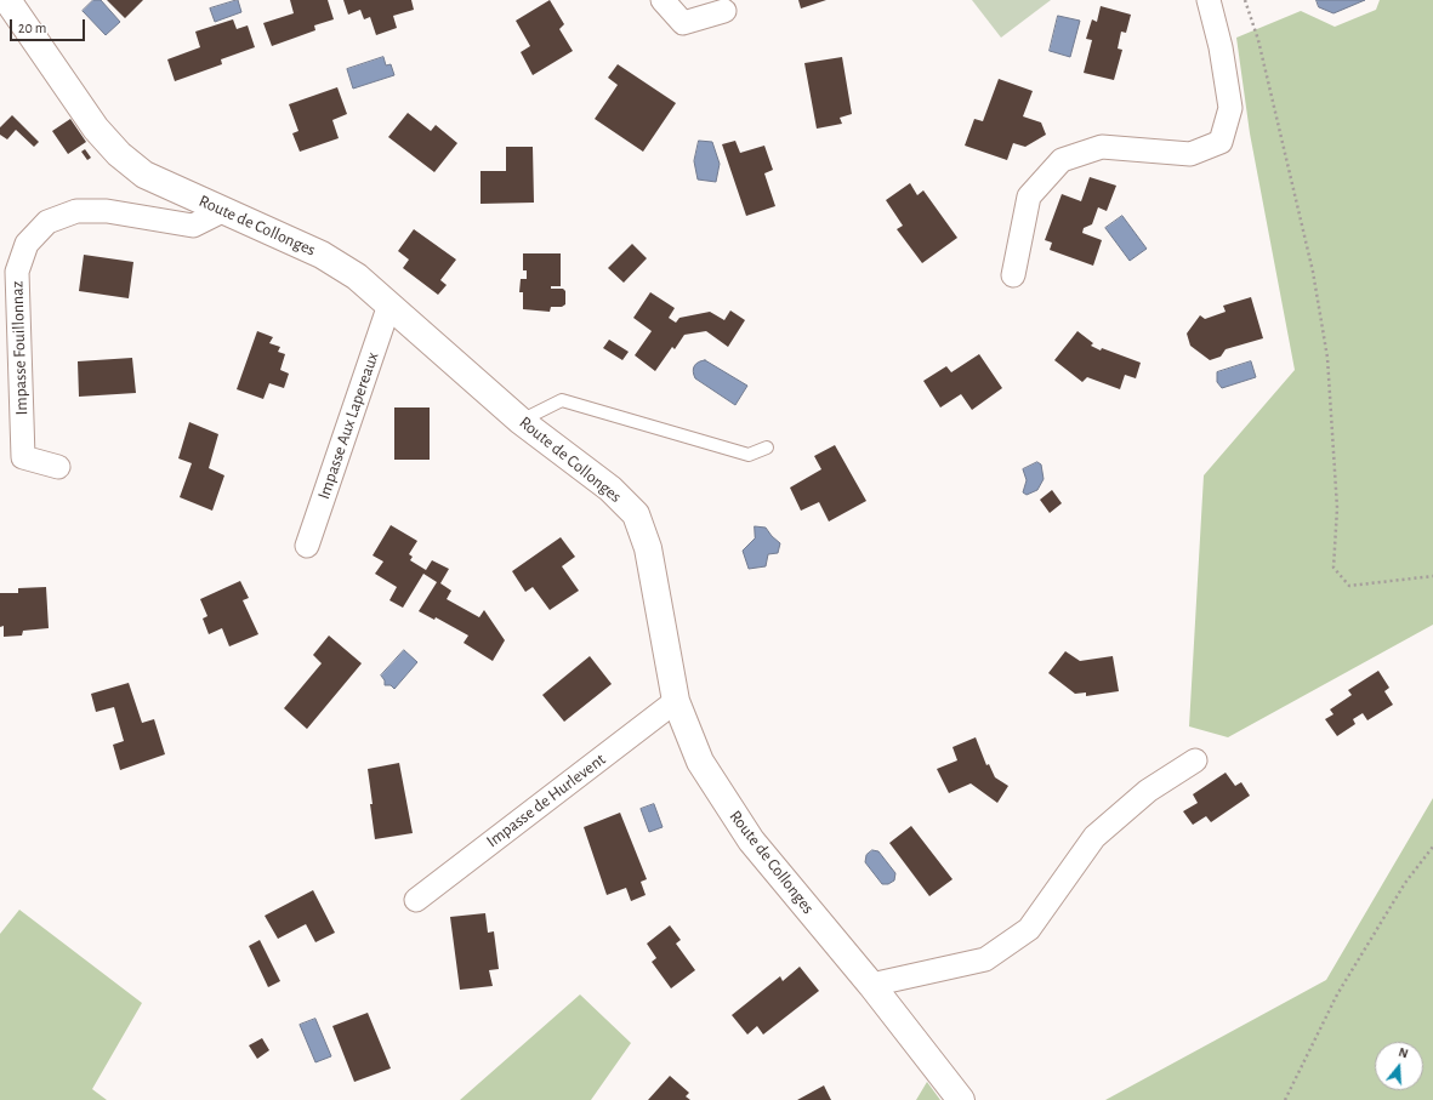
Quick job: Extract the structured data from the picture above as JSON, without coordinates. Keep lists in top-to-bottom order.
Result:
{
  "streets": {
    "main road": ["Route de Collonges"],
    "street": ["Impasse Fouillonnaz", "Impasse Aux Lapereaux", "Impasse de Hurlevent"]
  },
  "crossings": [
    ["Route de Collonges", "Impasse Fouillonnaz"],
    ["Route de Collonges", "Impasse Aux Lapereaux"],
    ["Route de Collonges", "Impasse de Hurlevent"]
  ],
  "scale_bar": "20 m",
  "north": "top"
}
